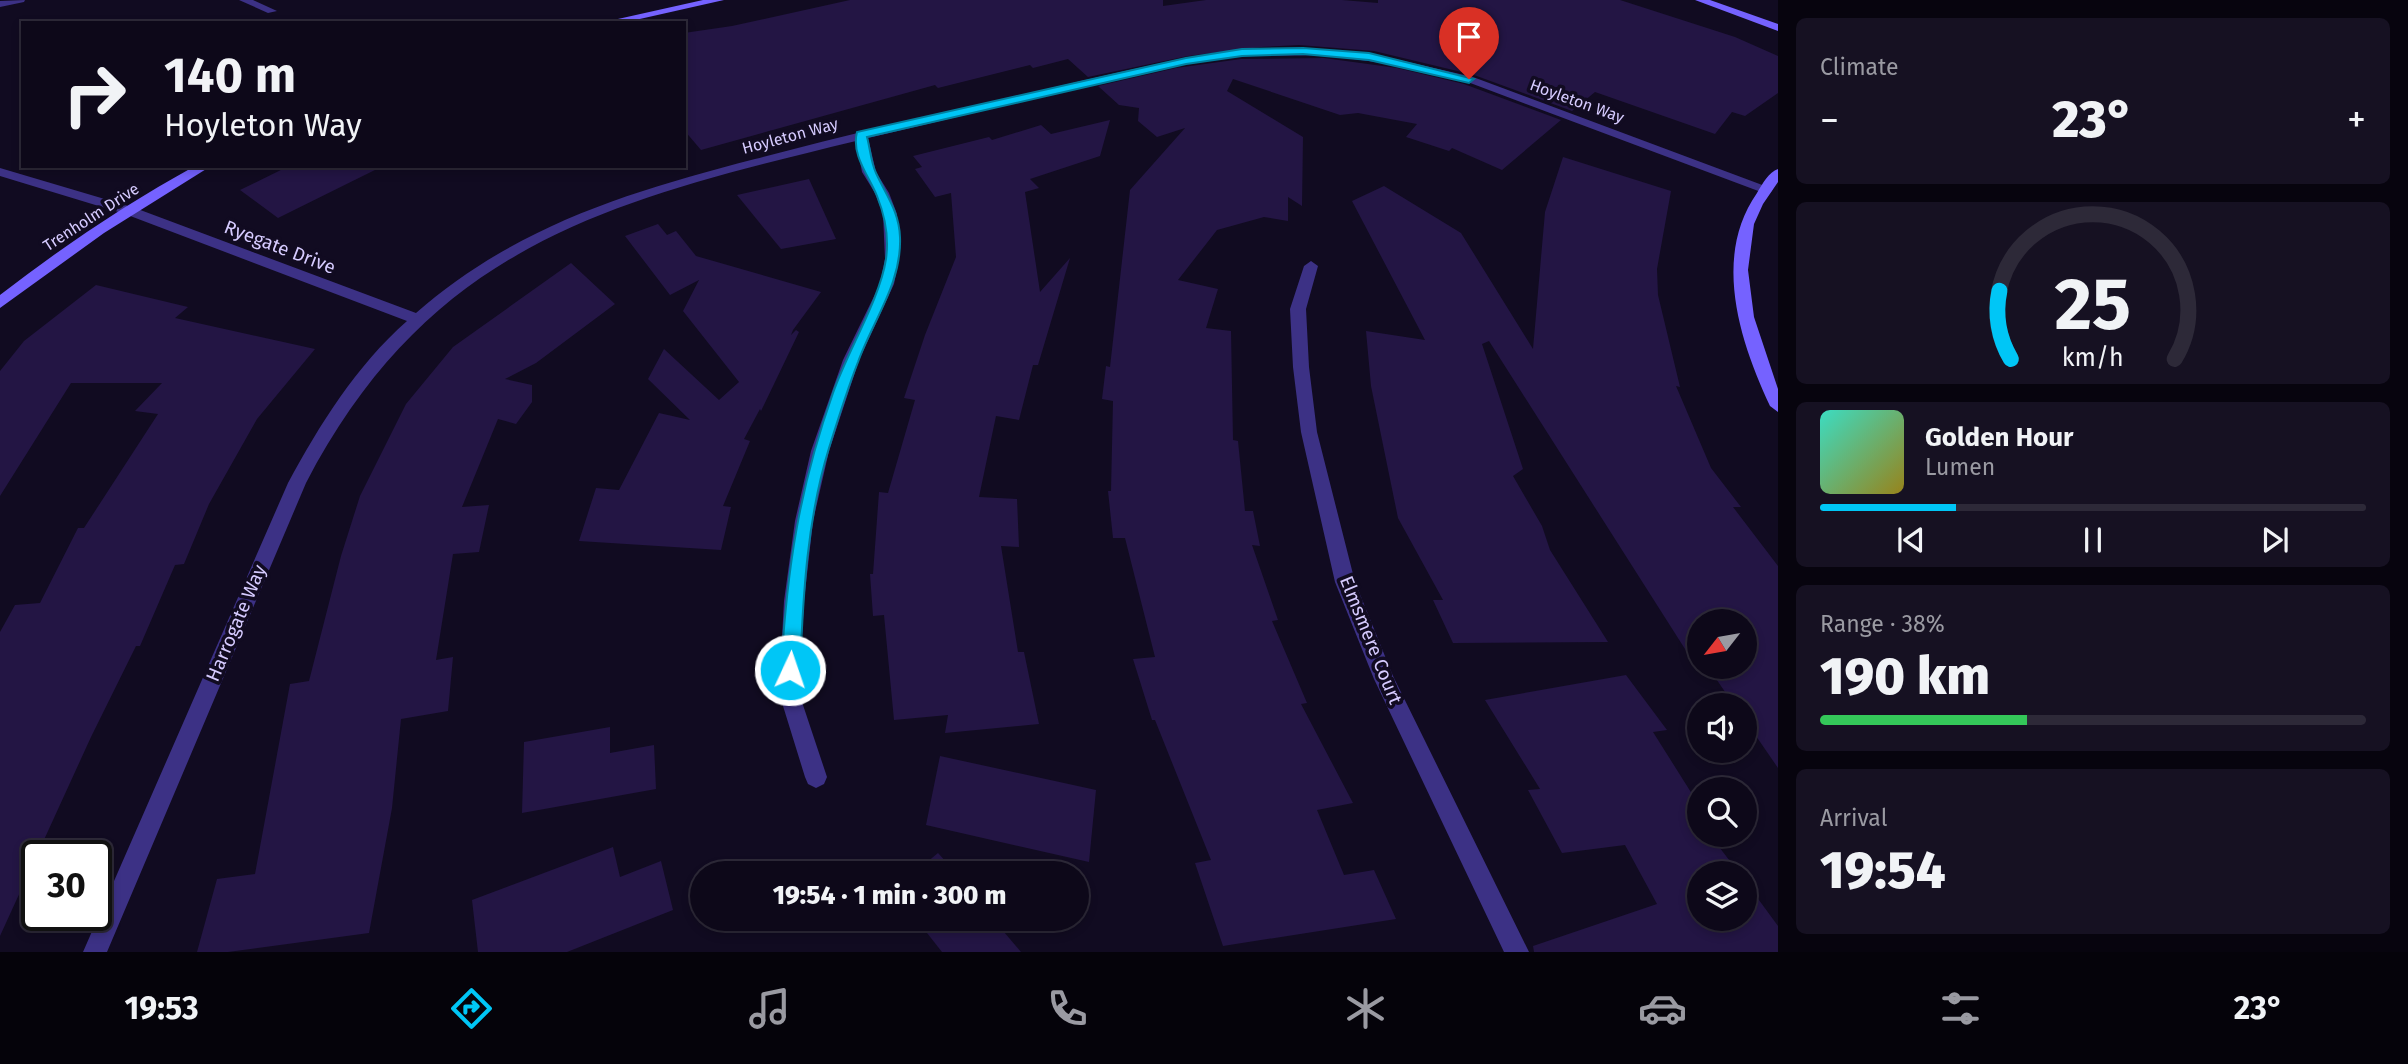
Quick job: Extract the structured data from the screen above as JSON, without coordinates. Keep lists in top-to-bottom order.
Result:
{
  "streets": {
    "street": [
      "Hoyleton Way",
      "Trenholm Drive",
      "Ryegate Drive",
      "Harrogate Way",
      "Elmsmere Court"
    ]
  },
  "crossings": [
    ["Hoyleton Way", "Ryegate Drive"],
    ["Hoyleton Way", "Harrogate Way"],
    ["Trenholm Drive", "Ryegate Drive"],
    ["Ryegate Drive", "Harrogate Way"]
  ],
  "north": "bottom left",
  "page": {
    "tile": [
      "Climate",
      ["Range · 38%", "190 km"],
      ["Arrival", "19:54"]
    ],
    "turn": ["140 m", "Hoyleton Way"],
    "heat": ["−", "23°", "+"],
    "song": ["Golden Hour", "Lumen"],
    "limit": "30",
    "trip": "19:54 · 1 min · 300 m",
    "tabs": ["19:53", "23°"],
    "gauge": ["25", "km/h"]
  }
}
